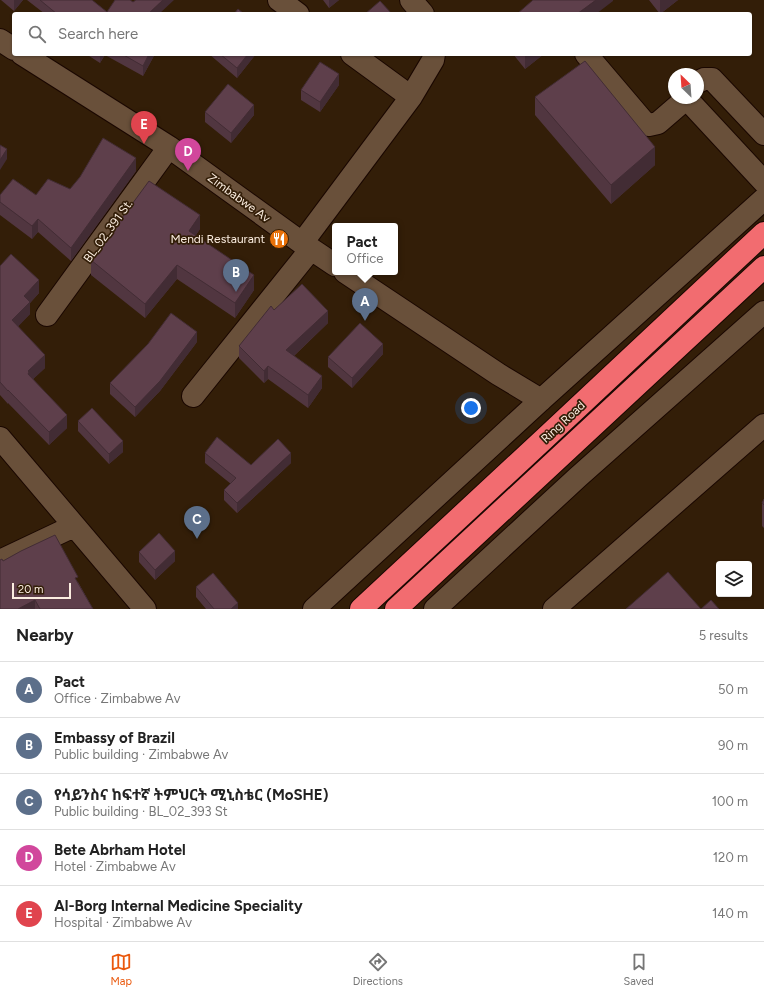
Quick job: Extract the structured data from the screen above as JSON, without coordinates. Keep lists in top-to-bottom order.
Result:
{
  "streets": {
    "highway": ["Ring Road"],
    "street": ["Zimbabwe Av", "BL_02_391 St."]
  },
  "crossings": [
    ["Zimbabwe Av", "BL_02_391 St."]
  ],
  "places": {
    "restaurant": ["Mendi Restaurant"]
  },
  "scale_bar": "20 m",
  "north": "top left",
  "page": {
    "search": "Search here",
    "pins": [
      "E",
      "D",
      "B",
      "A",
      "C"
    ],
    "popup": ["Pact", "Office"],
    "scale": "20 m",
    "heading": ["Nearby", "5 results"],
    "list": [
      {
        "mark": "A",
        "name": "Pact",
        "note": "Office · Zimbabwe Av",
        "value": "50 m"
      },
      {
        "mark": "B",
        "name": "Embassy of Brazil",
        "note": "Public building · Zimbabwe Av",
        "value": "90 m"
      },
      {
        "mark": "C",
        "name": "የሳይንስና ከፍተኛ ትምህርት ሚኒስቴር (MoSHE)",
        "note": "Public building · BL_02_393 St",
        "value": "100 m"
      },
      {
        "mark": "D",
        "name": "Bete Abrham Hotel",
        "note": "Hotel · Zimbabwe Av",
        "value": "120 m"
      },
      {
        "mark": "E",
        "name": "Al-Borg Internal Medicine Speciality",
        "note": "Hospital · Zimbabwe Av",
        "value": "140 m"
      }
    ],
    "nav": ["Map", "Directions", "Saved"]
  }
}
